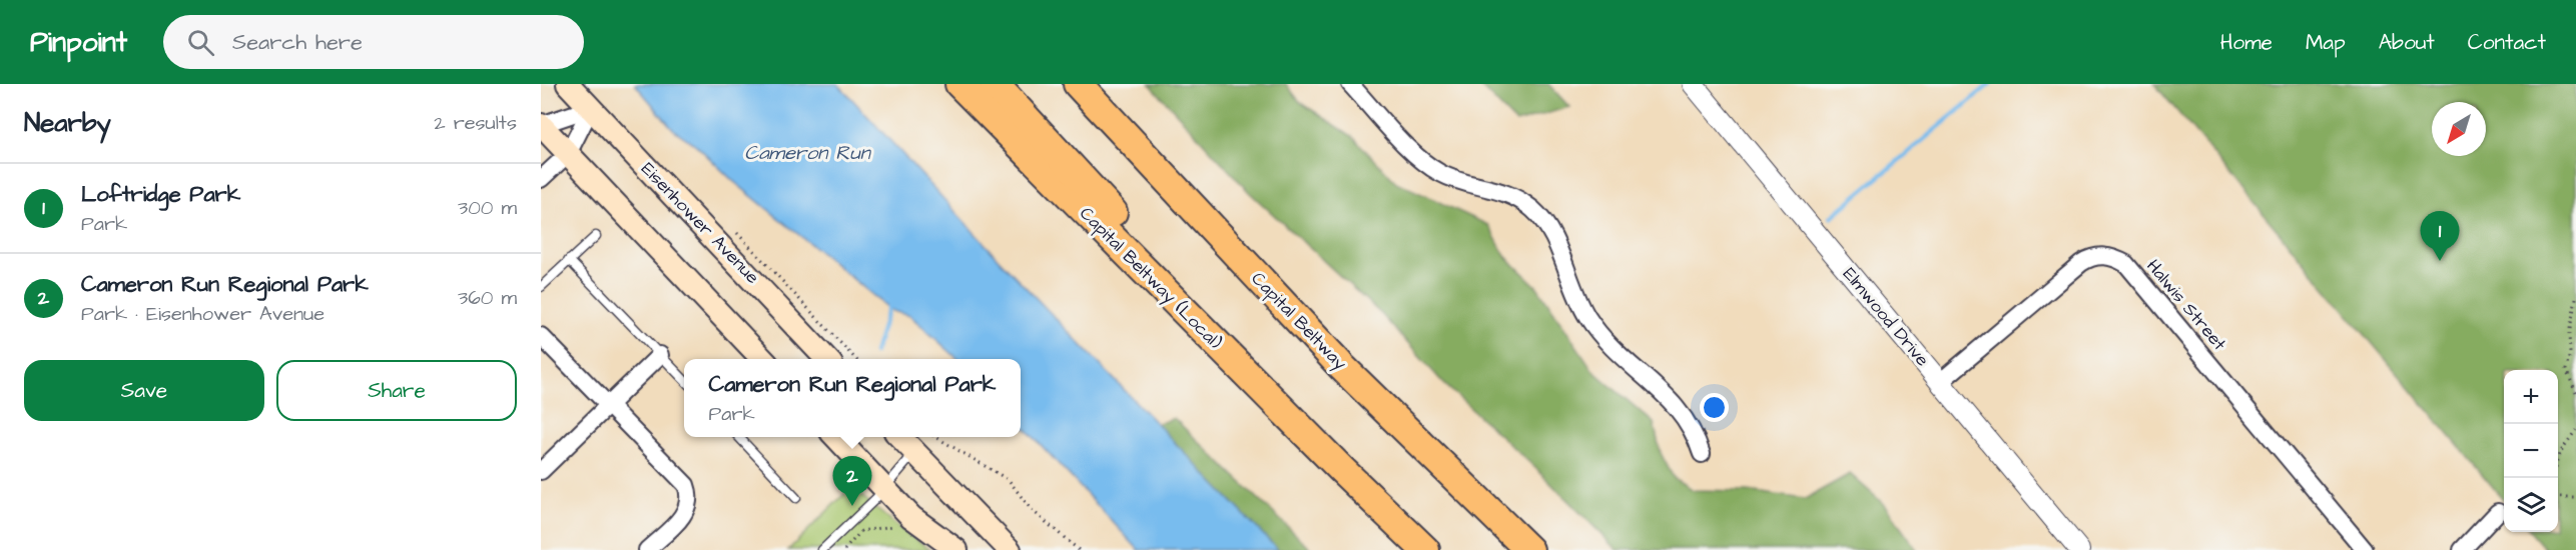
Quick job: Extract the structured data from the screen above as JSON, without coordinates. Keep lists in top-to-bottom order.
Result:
{
  "streets": {
    "highway": ["Capital Beltway (Local)", "Capital Beltway"],
    "main road": ["Eisenhower Avenue"],
    "street": ["Halwis Street", "Elmwood Drive"]
  },
  "crossings": [
    ["Halwis Street", "Elmwood Drive"]
  ],
  "water": ["Cameron Run"],
  "north": "bottom left",
  "page": {
    "header": "Pinpoint",
    "search": "Search here",
    "nav": [
      "Home",
      "Map",
      "About",
      "Contact"
    ],
    "heading": ["Nearby", "2 results"],
    "list": [
      {
        "mark": "1",
        "name": "Loftridge Park",
        "note": "Park",
        "value": "300 m"
      },
      {
        "mark": "2",
        "name": "Cameron Run Regional Park",
        "note": "Park · Eisenhower Avenue",
        "value": "360 m"
      }
    ],
    "pins": ["1", "2"],
    "buttons": ["Save", "Share"],
    "popup": ["Cameron Run Regional Park", "Park"],
    "map_buttons": ["+", "−"]
  }
}
